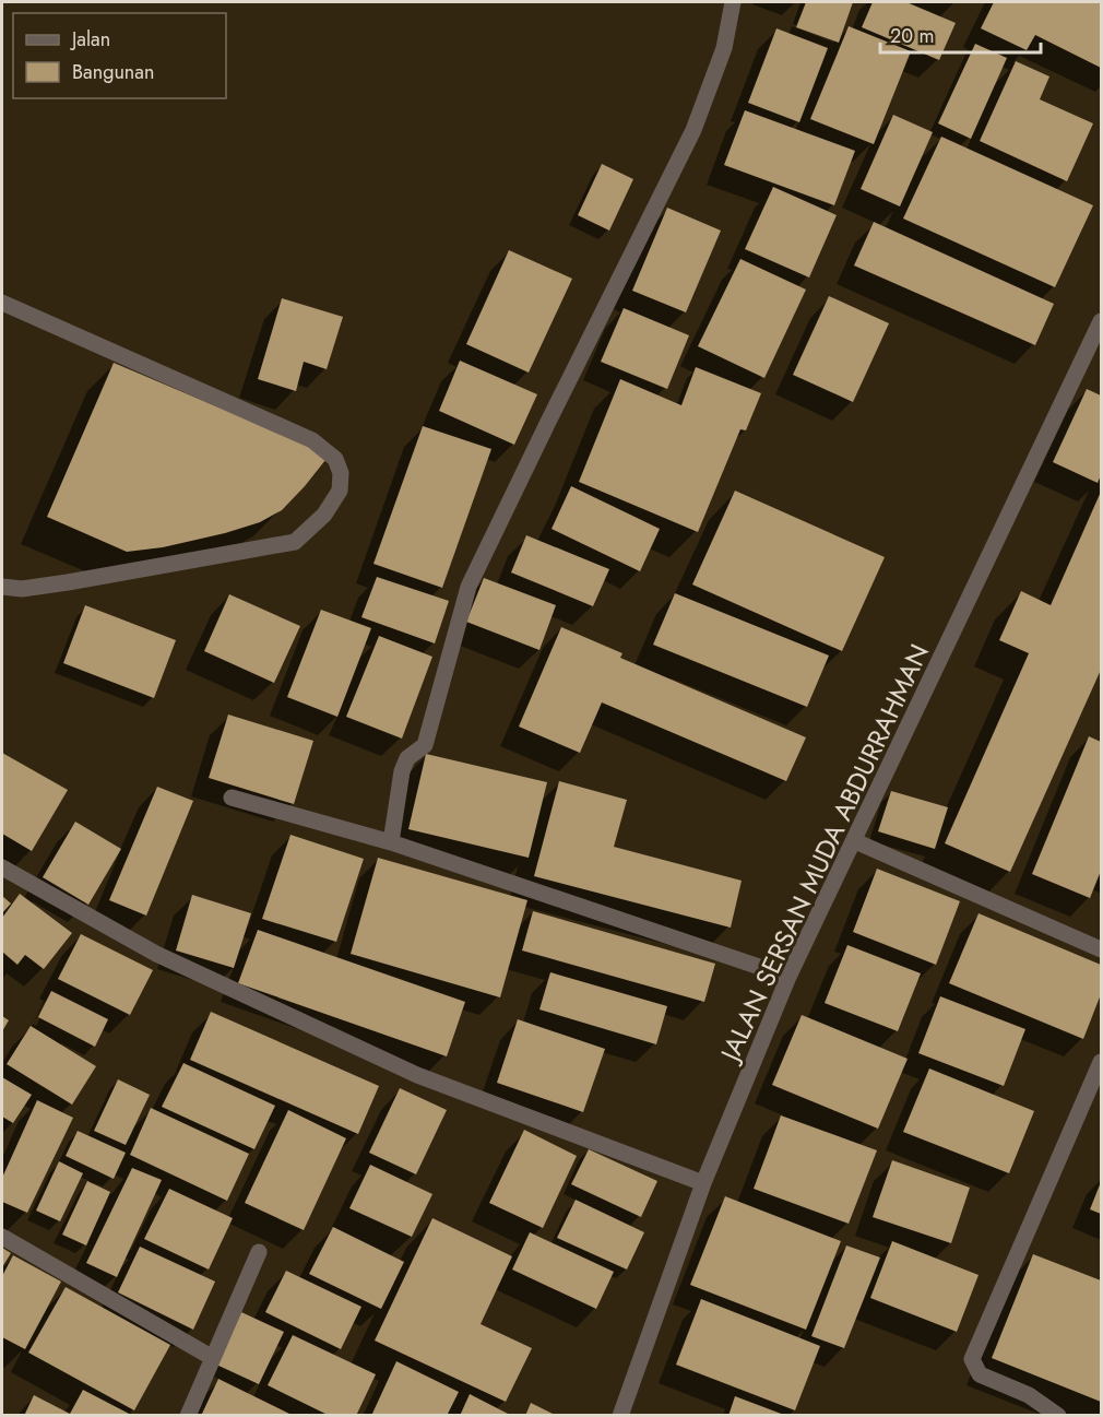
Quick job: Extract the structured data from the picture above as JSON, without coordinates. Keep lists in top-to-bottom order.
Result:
{
  "streets": {
    "street": ["JALAN SERSAN MUDA ABDURRAHMAN"]
  },
  "legend": ["Jalan", "Bangunan"],
  "scale_bar": "20 m"
}
